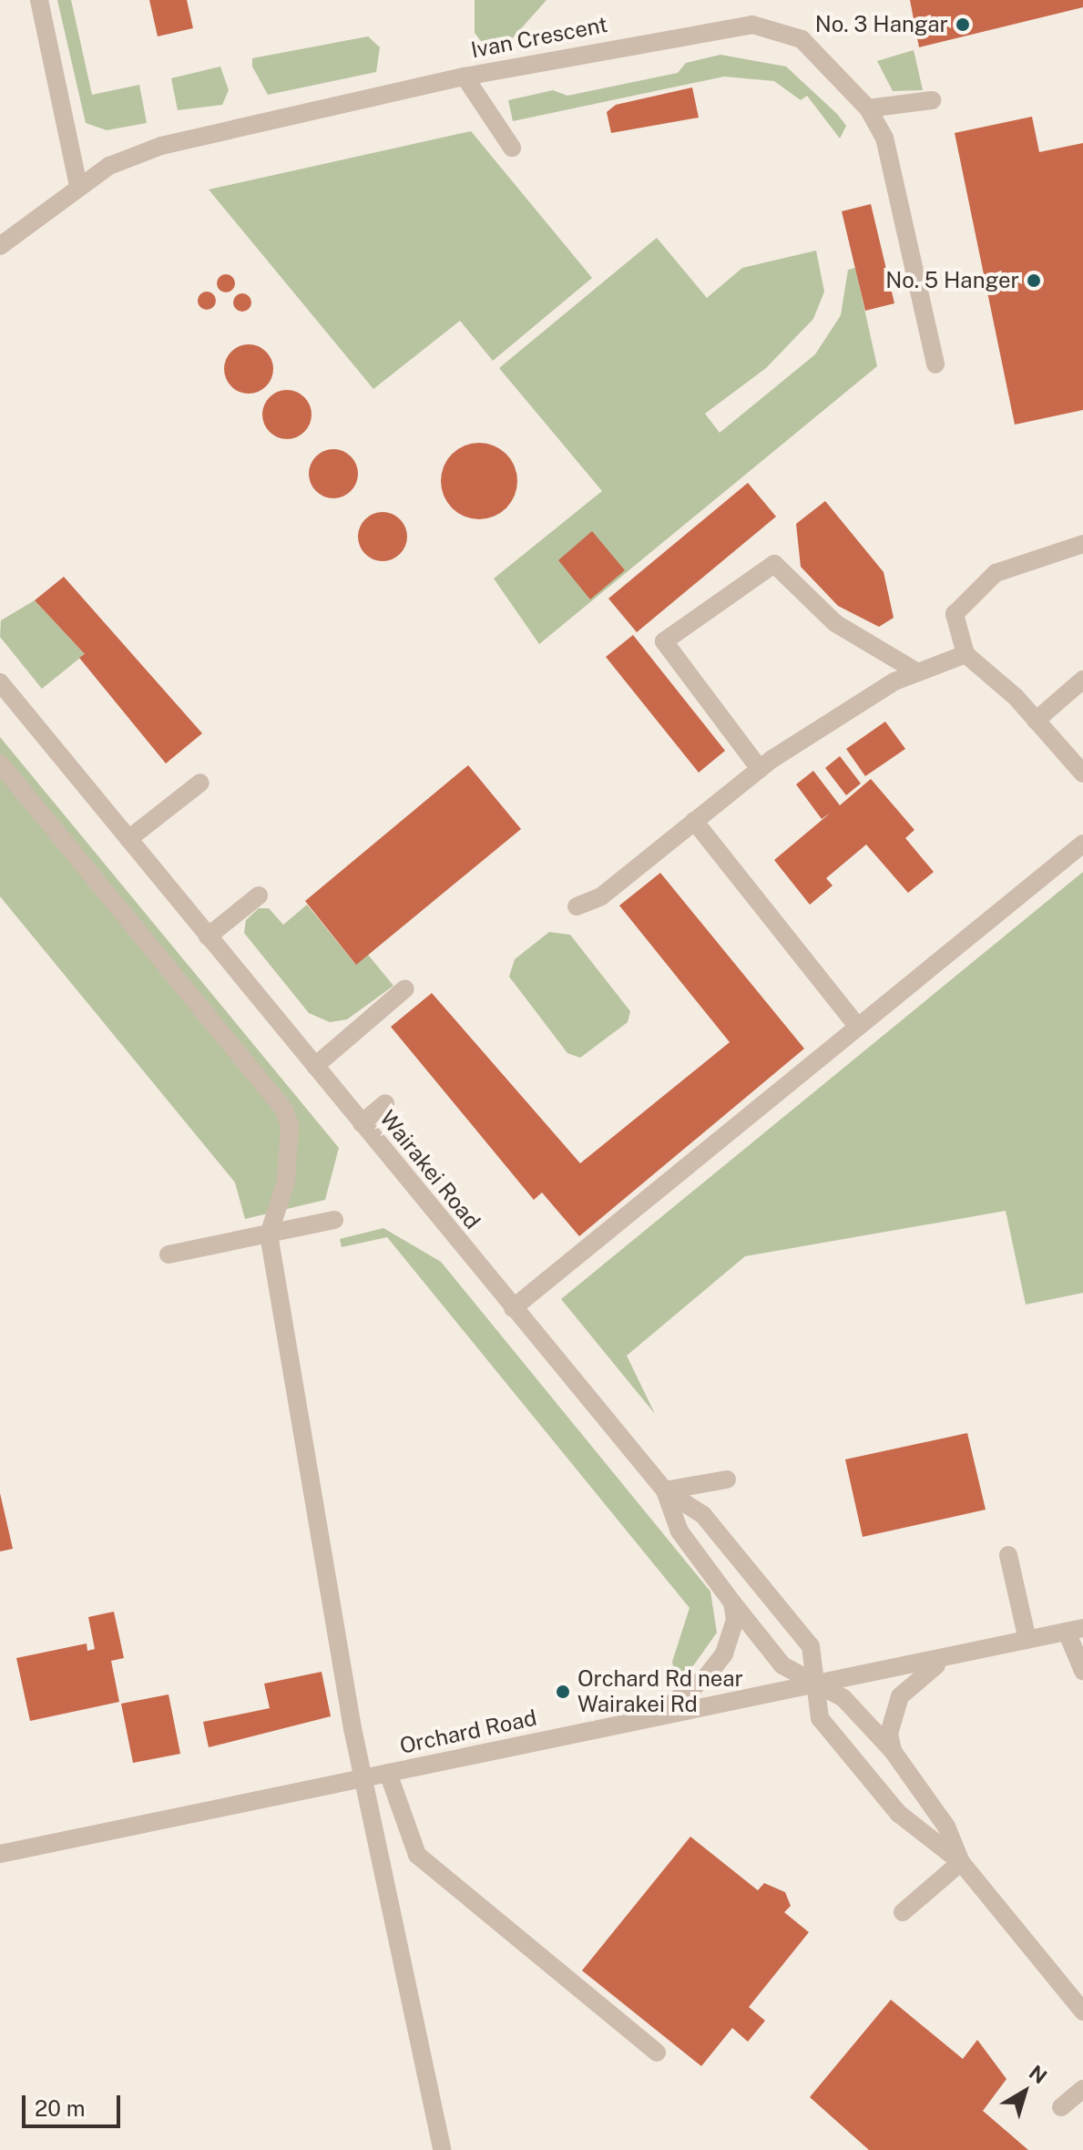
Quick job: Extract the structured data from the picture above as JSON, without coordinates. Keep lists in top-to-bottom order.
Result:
{
  "streets": {
    "street": ["Ivan Crescent", "Wairakei Road", "Orchard Road"]
  },
  "crossings": [
    ["Wairakei Road", "Orchard Road"]
  ],
  "places": ["No. 3 Hangar", "No. 5 Hanger", "Orchard Rd near Wairakei Rd"],
  "scale_bar": "20 m",
  "north": "top right"
}
